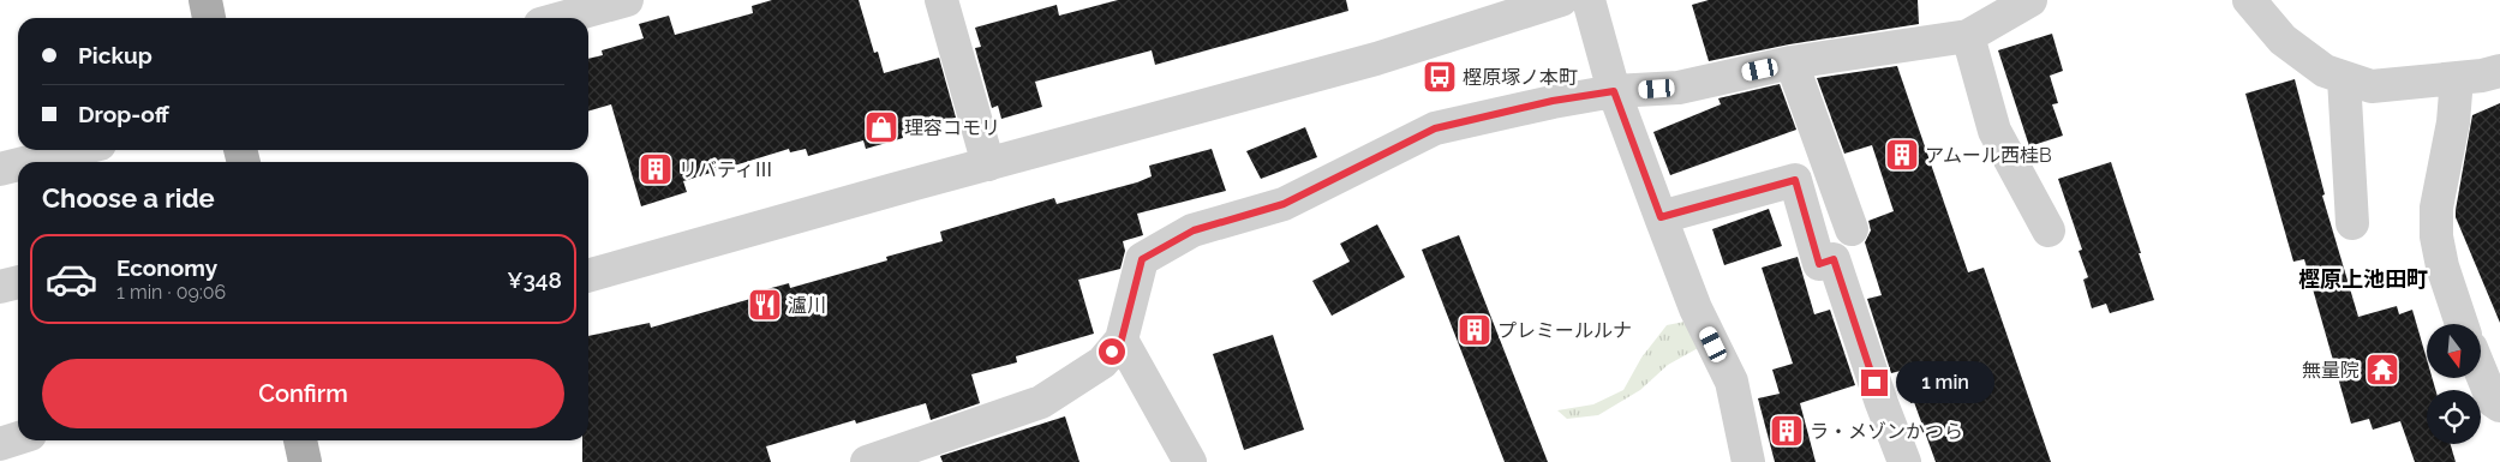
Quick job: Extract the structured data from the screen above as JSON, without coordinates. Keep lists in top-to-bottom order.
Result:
{
  "districts": ["樫原上池田町"],
  "places": {
    "bus stop": ["樫原塚ノ本町"],
    "shop": ["理容コモリ"],
    "building": [
      "アムール西桂B",
      "リバティⅢ",
      "プレミールルナ",
      "ラ・メゾンかつら"
    ],
    "restaurant": ["瀘川"],
    "temple": ["無量院"]
  },
  "north": "bottom",
  "page": {
    "banner": ["Pickup", "Drop-off"],
    "heading": "Choose a ride",
    "list": [
      {
        "name": "Economy",
        "note": "1 min · 09:06",
        "value": "¥348"
      }
    ],
    "buttons": "Confirm",
    "bubble": "1 min"
  }
}
